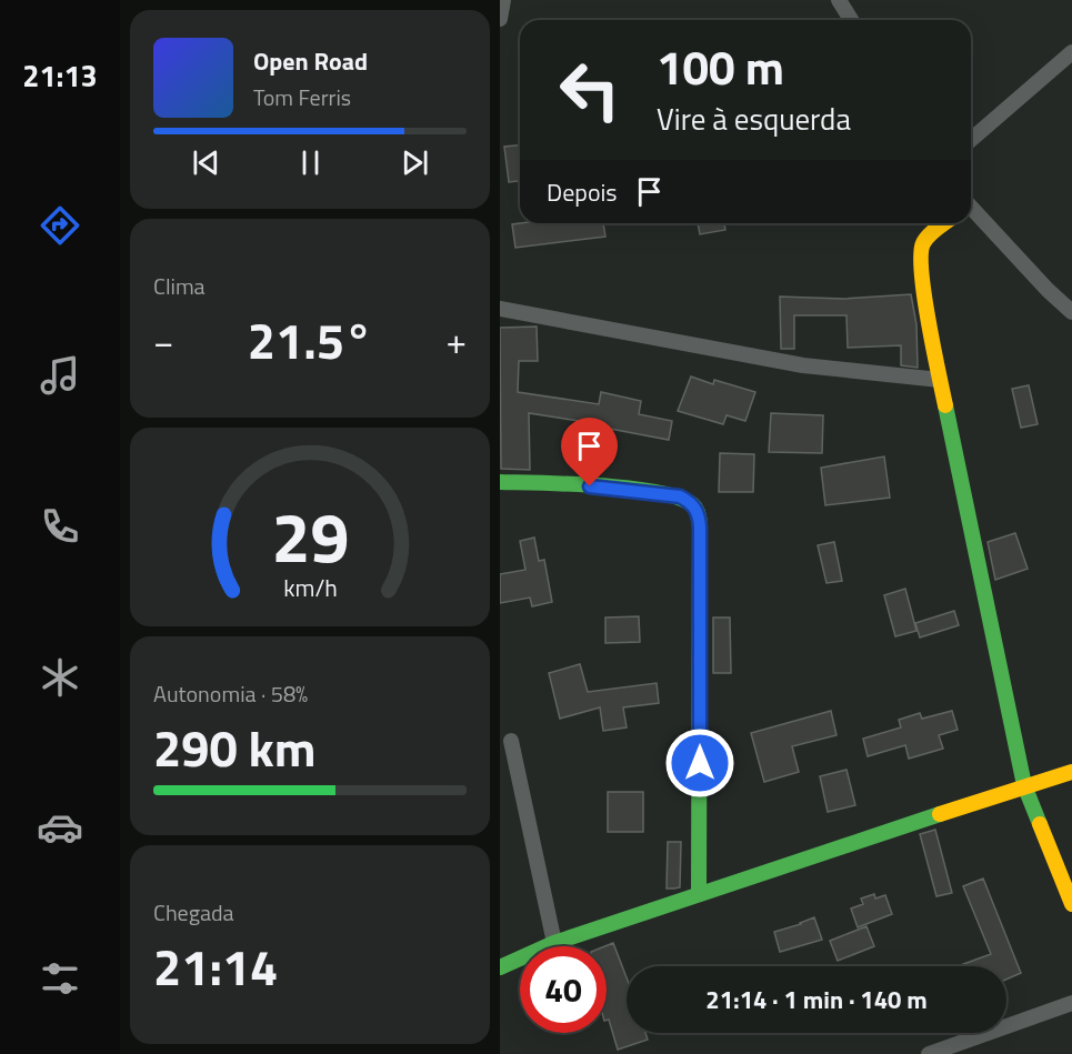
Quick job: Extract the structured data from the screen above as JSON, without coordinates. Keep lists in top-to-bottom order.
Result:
{
  "page": {
    "tabs": "21:13",
    "turn": ["100 m", "Vire à esquerda"],
    "song": ["Open Road", "Tom Ferris"],
    "then": "Depois",
    "tile": [
      "Clima",
      ["Autonomia · 58%", "290 km"],
      ["Chegada", "21:14"]
    ],
    "heat": ["−", "21.5°", "+"],
    "limit": "40",
    "trip": "21:14 · 1 min · 140 m",
    "gauge": ["29", "km/h"]
  }
}
